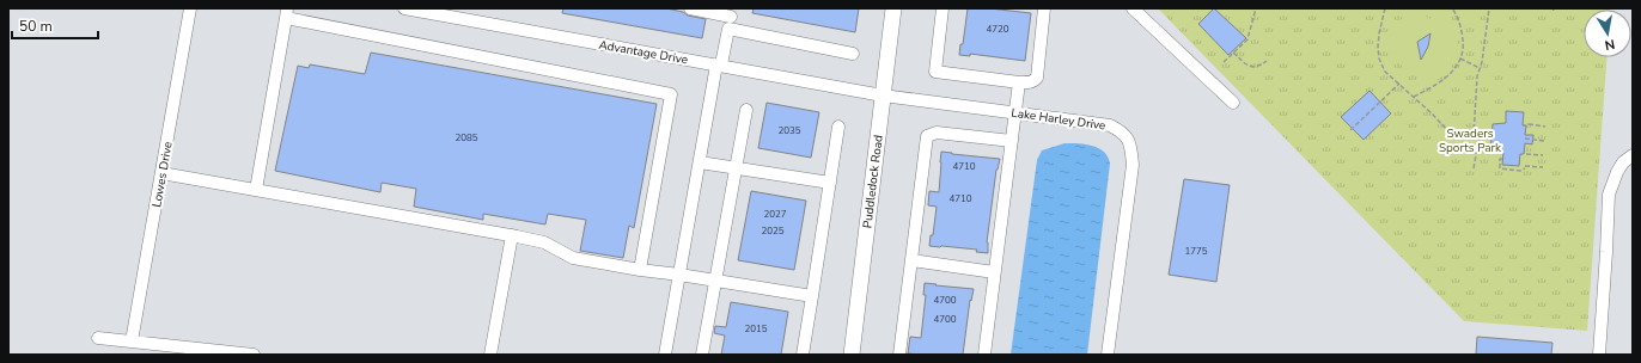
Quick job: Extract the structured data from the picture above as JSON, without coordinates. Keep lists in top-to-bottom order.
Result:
{
  "streets": {
    "main road": ["Puddledock Road"],
    "street": ["Advantage Drive", "Lake Harley Drive", "Lowes Drive"]
  },
  "crossings": [
    ["Advantage Drive", "Lake Harley Drive"],
    ["Advantage Drive", "Puddledock Road"],
    ["Lake Harley Drive", "Puddledock Road"]
  ],
  "parks": ["Swaders Sports Park"],
  "house_numbers": [
    "4720",
    "2035",
    "2085",
    "4710",
    "4710",
    "2027",
    "2025",
    "1775",
    "4700",
    "4700",
    "2015"
  ],
  "scale_bar": "50 m",
  "north": "bottom"
}
